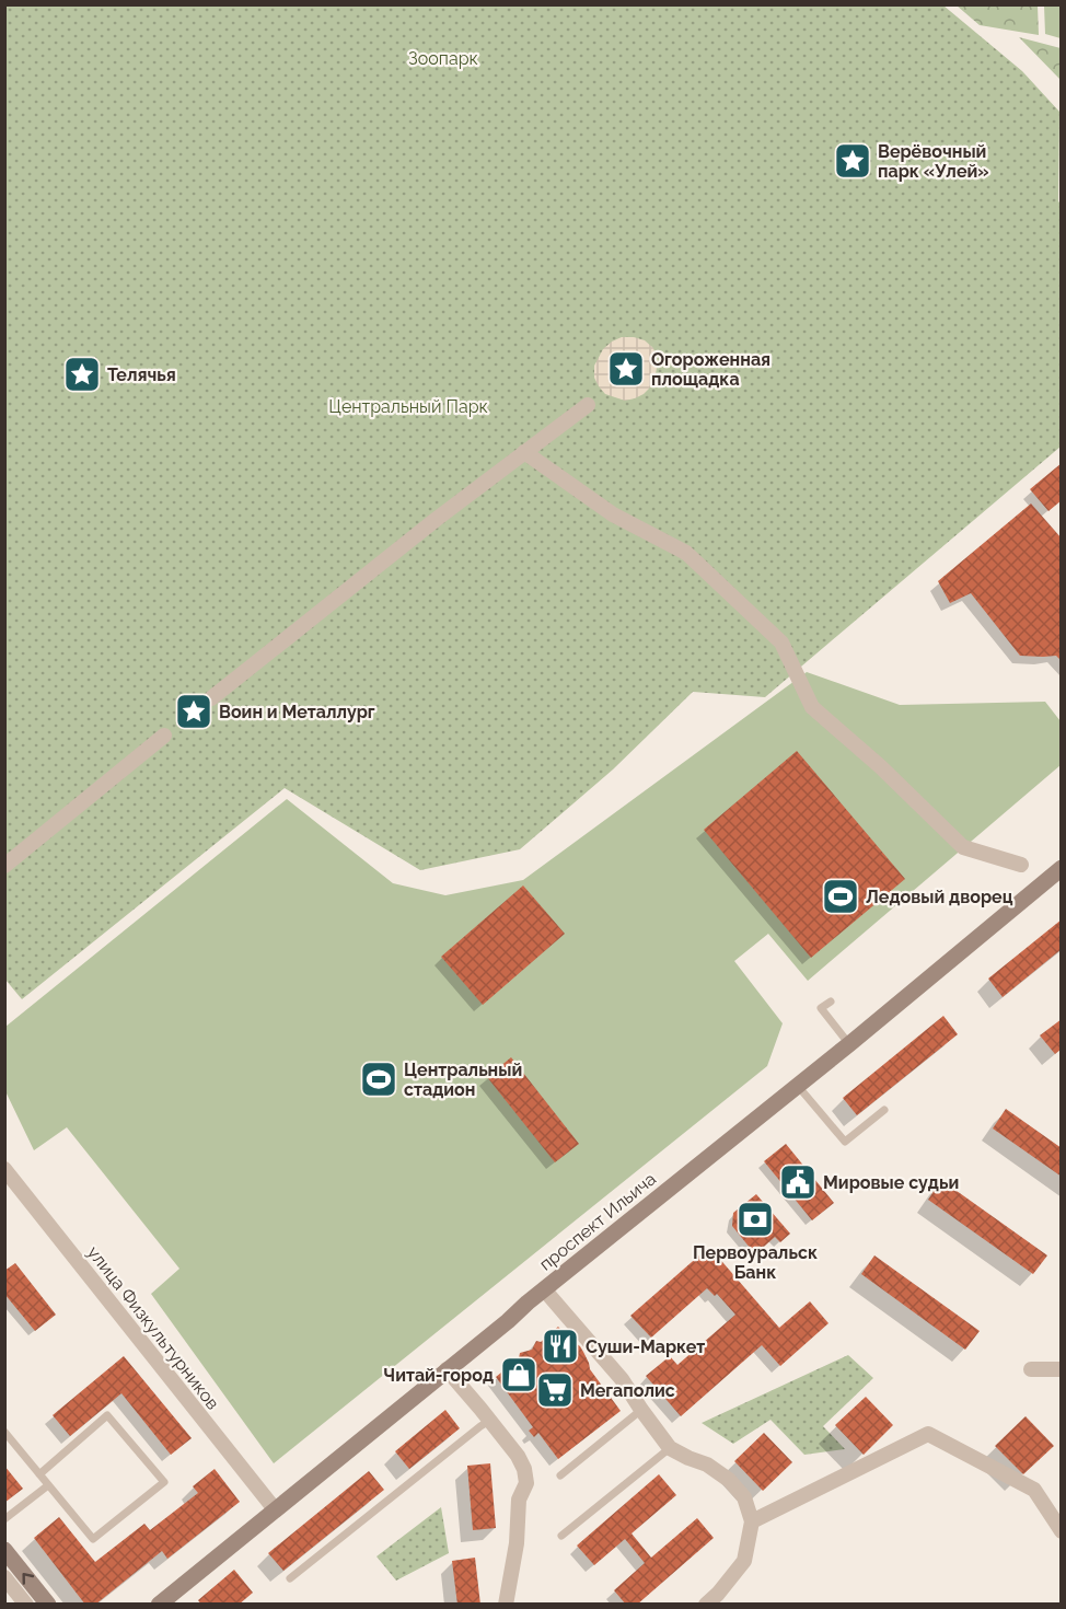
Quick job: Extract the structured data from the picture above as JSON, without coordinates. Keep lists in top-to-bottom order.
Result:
{
  "streets": {
    "main road": ["проспект Ильича"],
    "street": ["улица Физкультурников"]
  },
  "crossings": [
    ["проспект Ильича", "улица Физкультурников"]
  ],
  "parks": ["Зоопарк", "Центральный Парк"],
  "places": {
    "place": [
      "Верёвочный парк «Улей»",
      "Огороженная площадка",
      "Телячья",
      "Воин и Металлург"
    ],
    "sports": ["Ледовый дворец", "Центральный стадион"],
    "public building": ["Мировые судьи"],
    "bank": ["Первоуральск Банк"],
    "restaurant": ["Суши-Маркет"],
    "shop": ["Читай-город"],
    "supermarket": ["Мегаполис"]
  }
}
